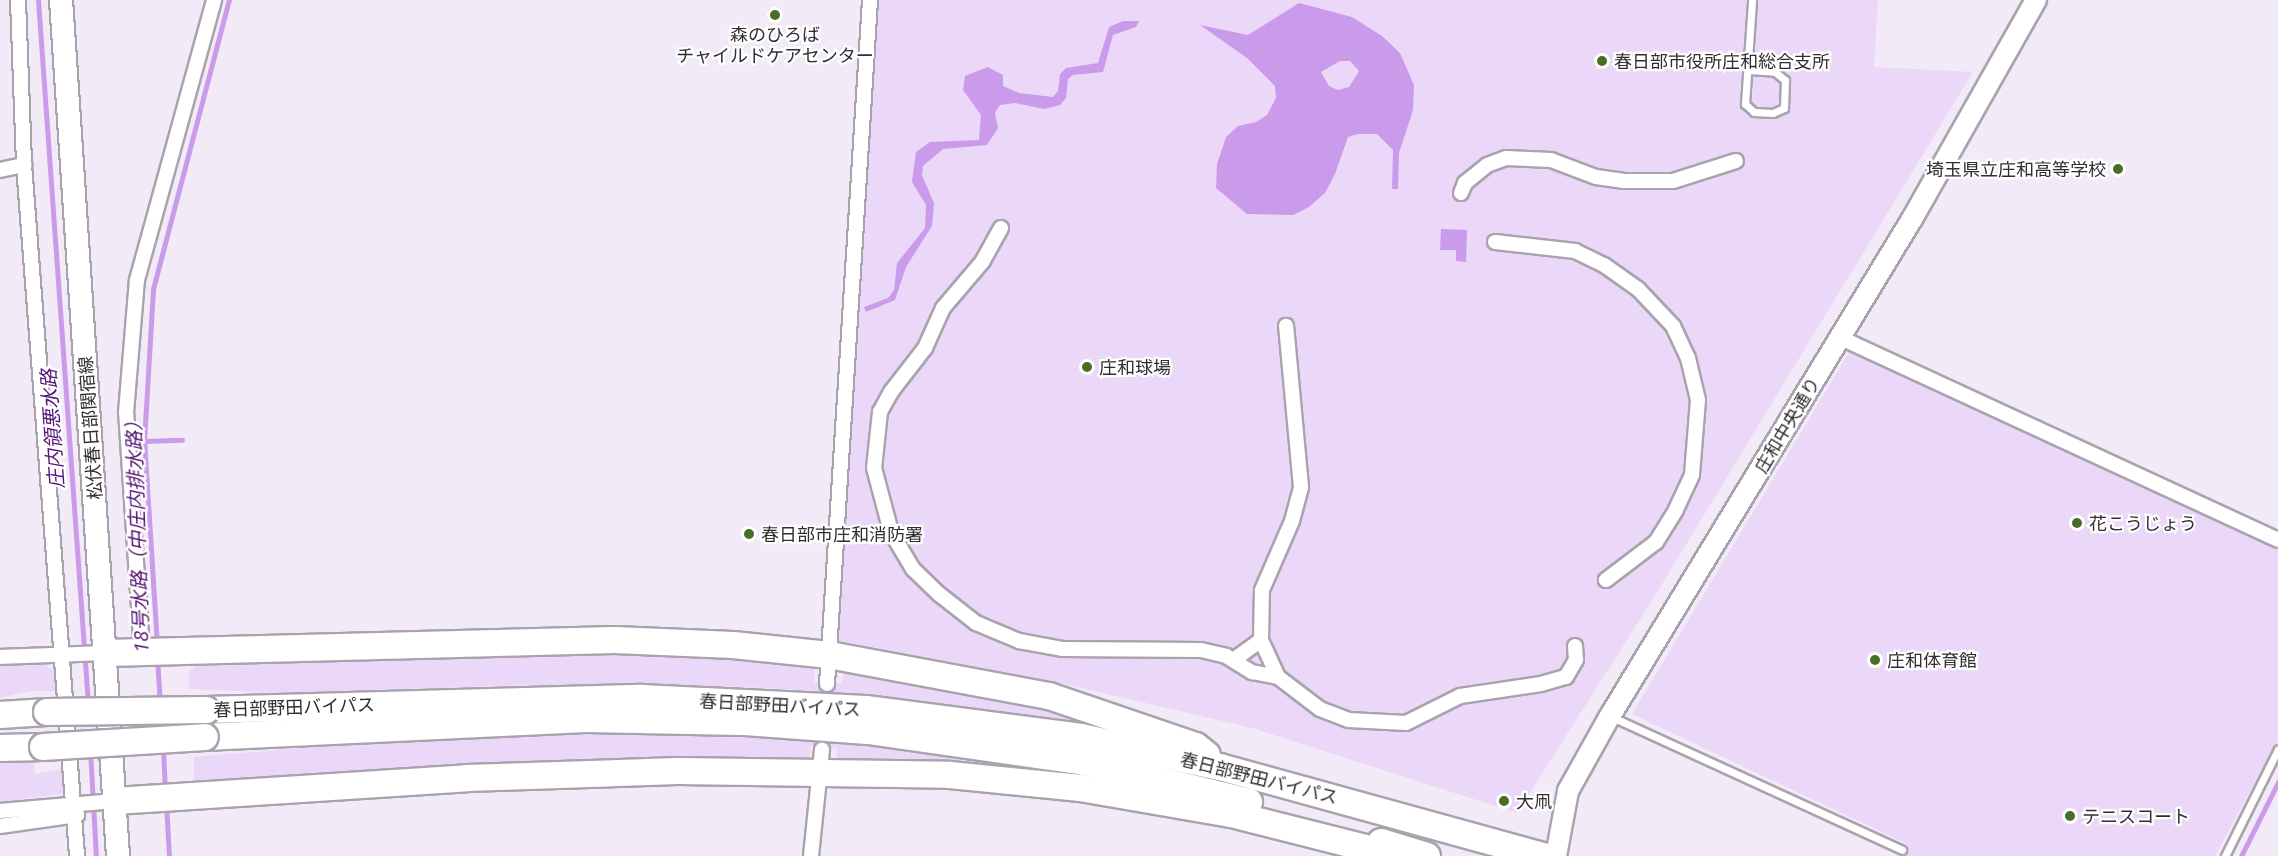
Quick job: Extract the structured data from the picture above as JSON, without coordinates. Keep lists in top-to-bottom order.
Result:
{
  "streets": {
    "highway": ["春日部野田バイパス"],
    "main road": ["松伏春日部関宿線"],
    "street": ["庄和中央通り"]
  },
  "water": ["庄内領悪水路", "18号水路（中庄内排水路）"],
  "places": [
    "森のひろば チャイルドケアセンター",
    "春日部市役所庄和総合支所",
    "埼玉県立庄和高等学校",
    "庄和球場",
    "花こうじょう",
    "春日部市庄和消防署",
    "庄和体育館",
    "大凧",
    "テニスコート"
  ]
}
